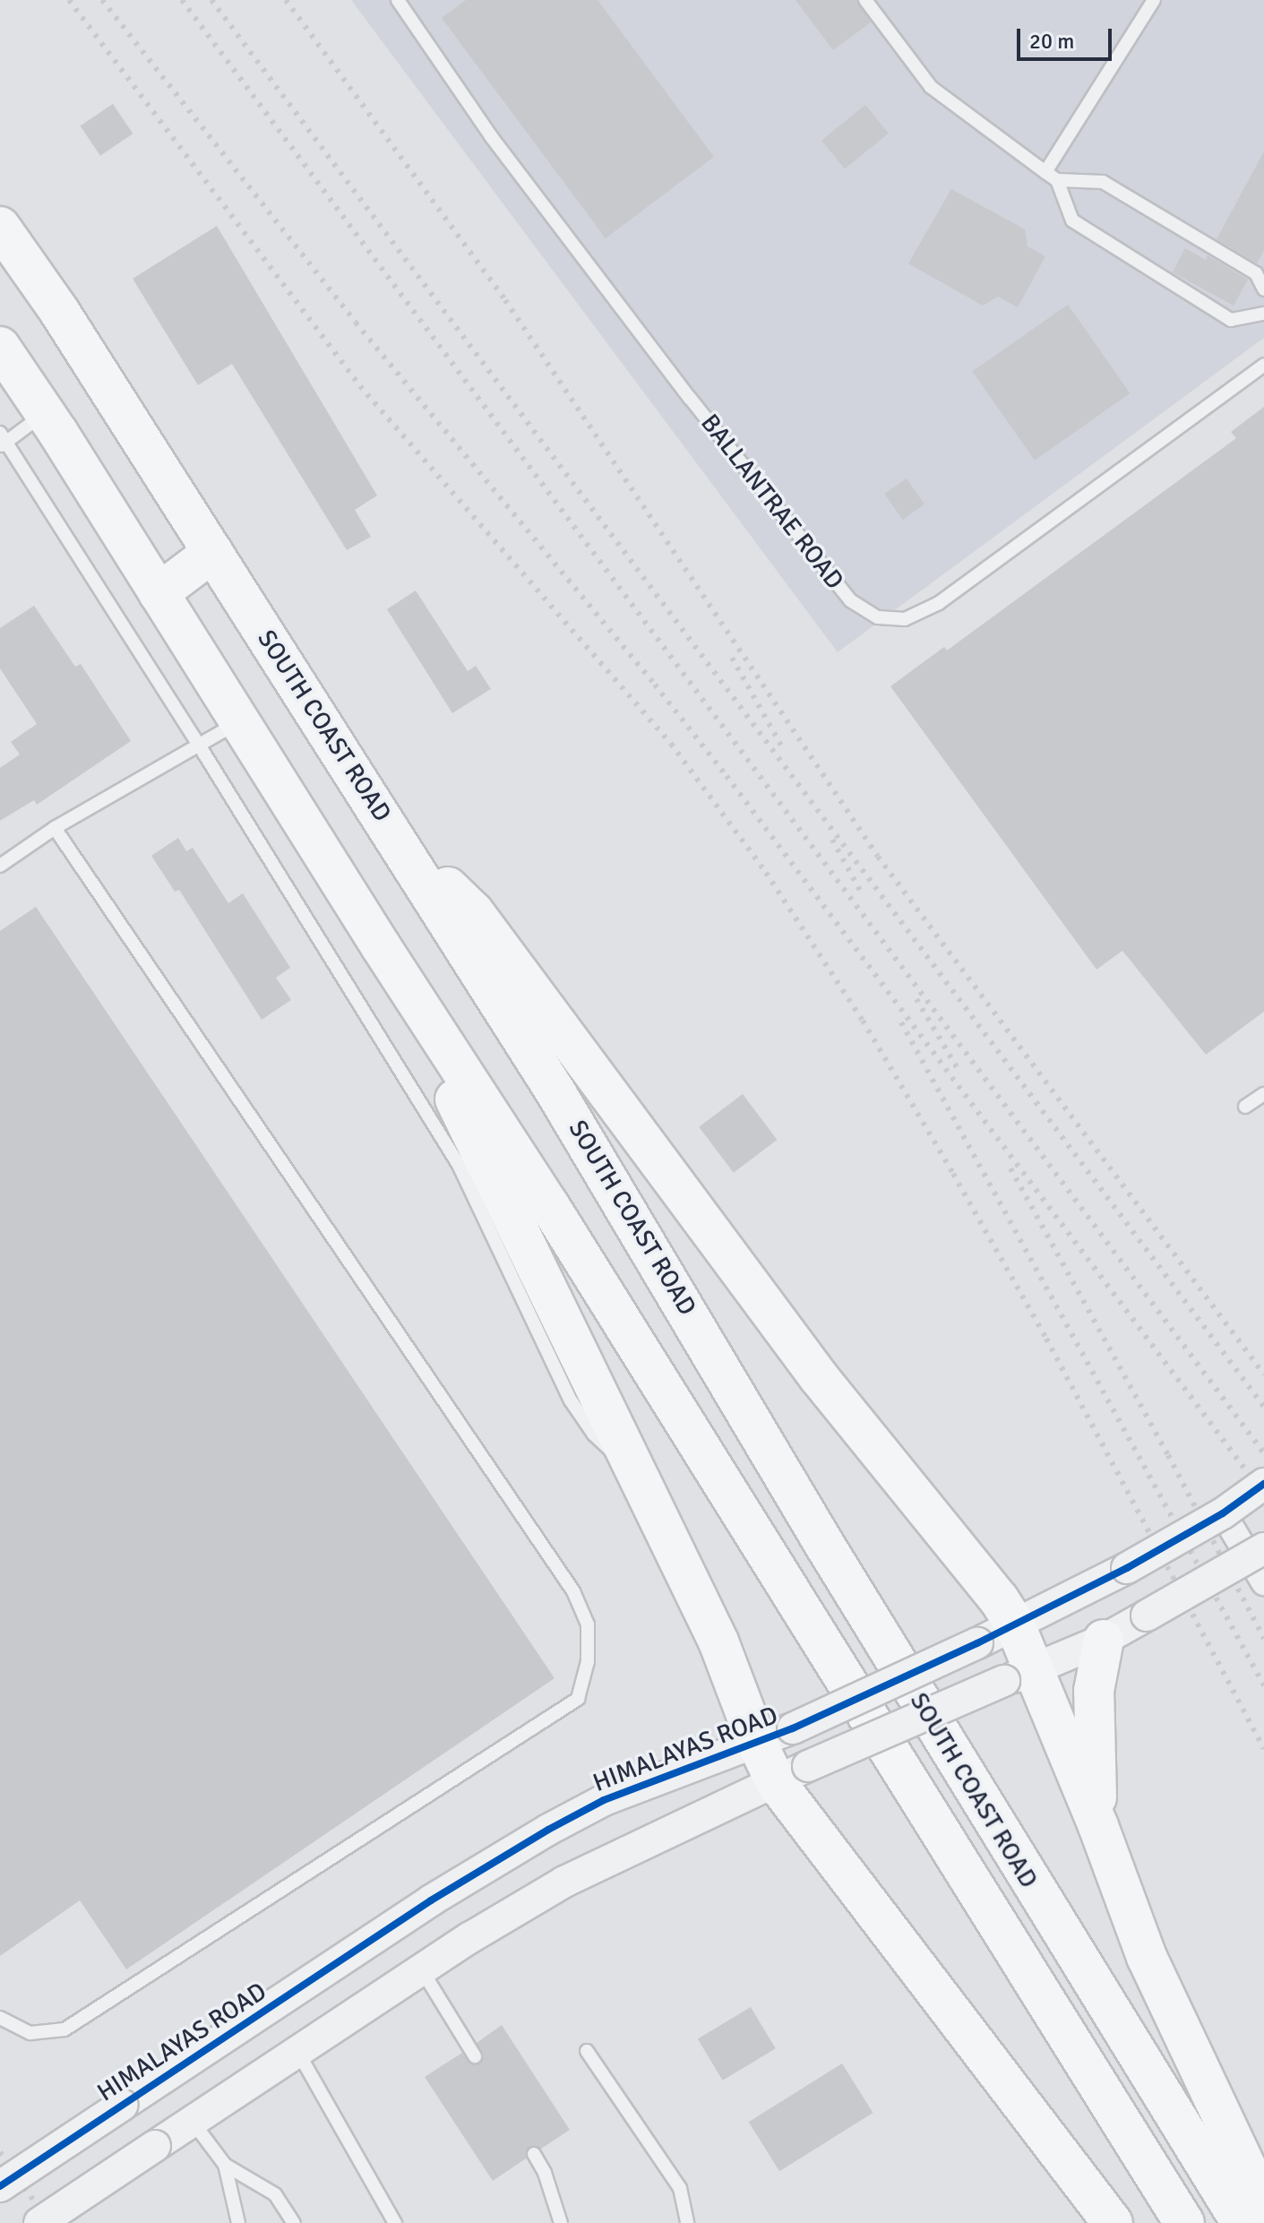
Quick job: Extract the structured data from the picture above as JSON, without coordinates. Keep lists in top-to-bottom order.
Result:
{
  "streets": {
    "main road": ["SOUTH COAST ROAD"],
    "street": ["HIMALAYAS ROAD"],
    "lane": ["BALLANTRAE ROAD"]
  },
  "scale_bar": "20 m"
}
